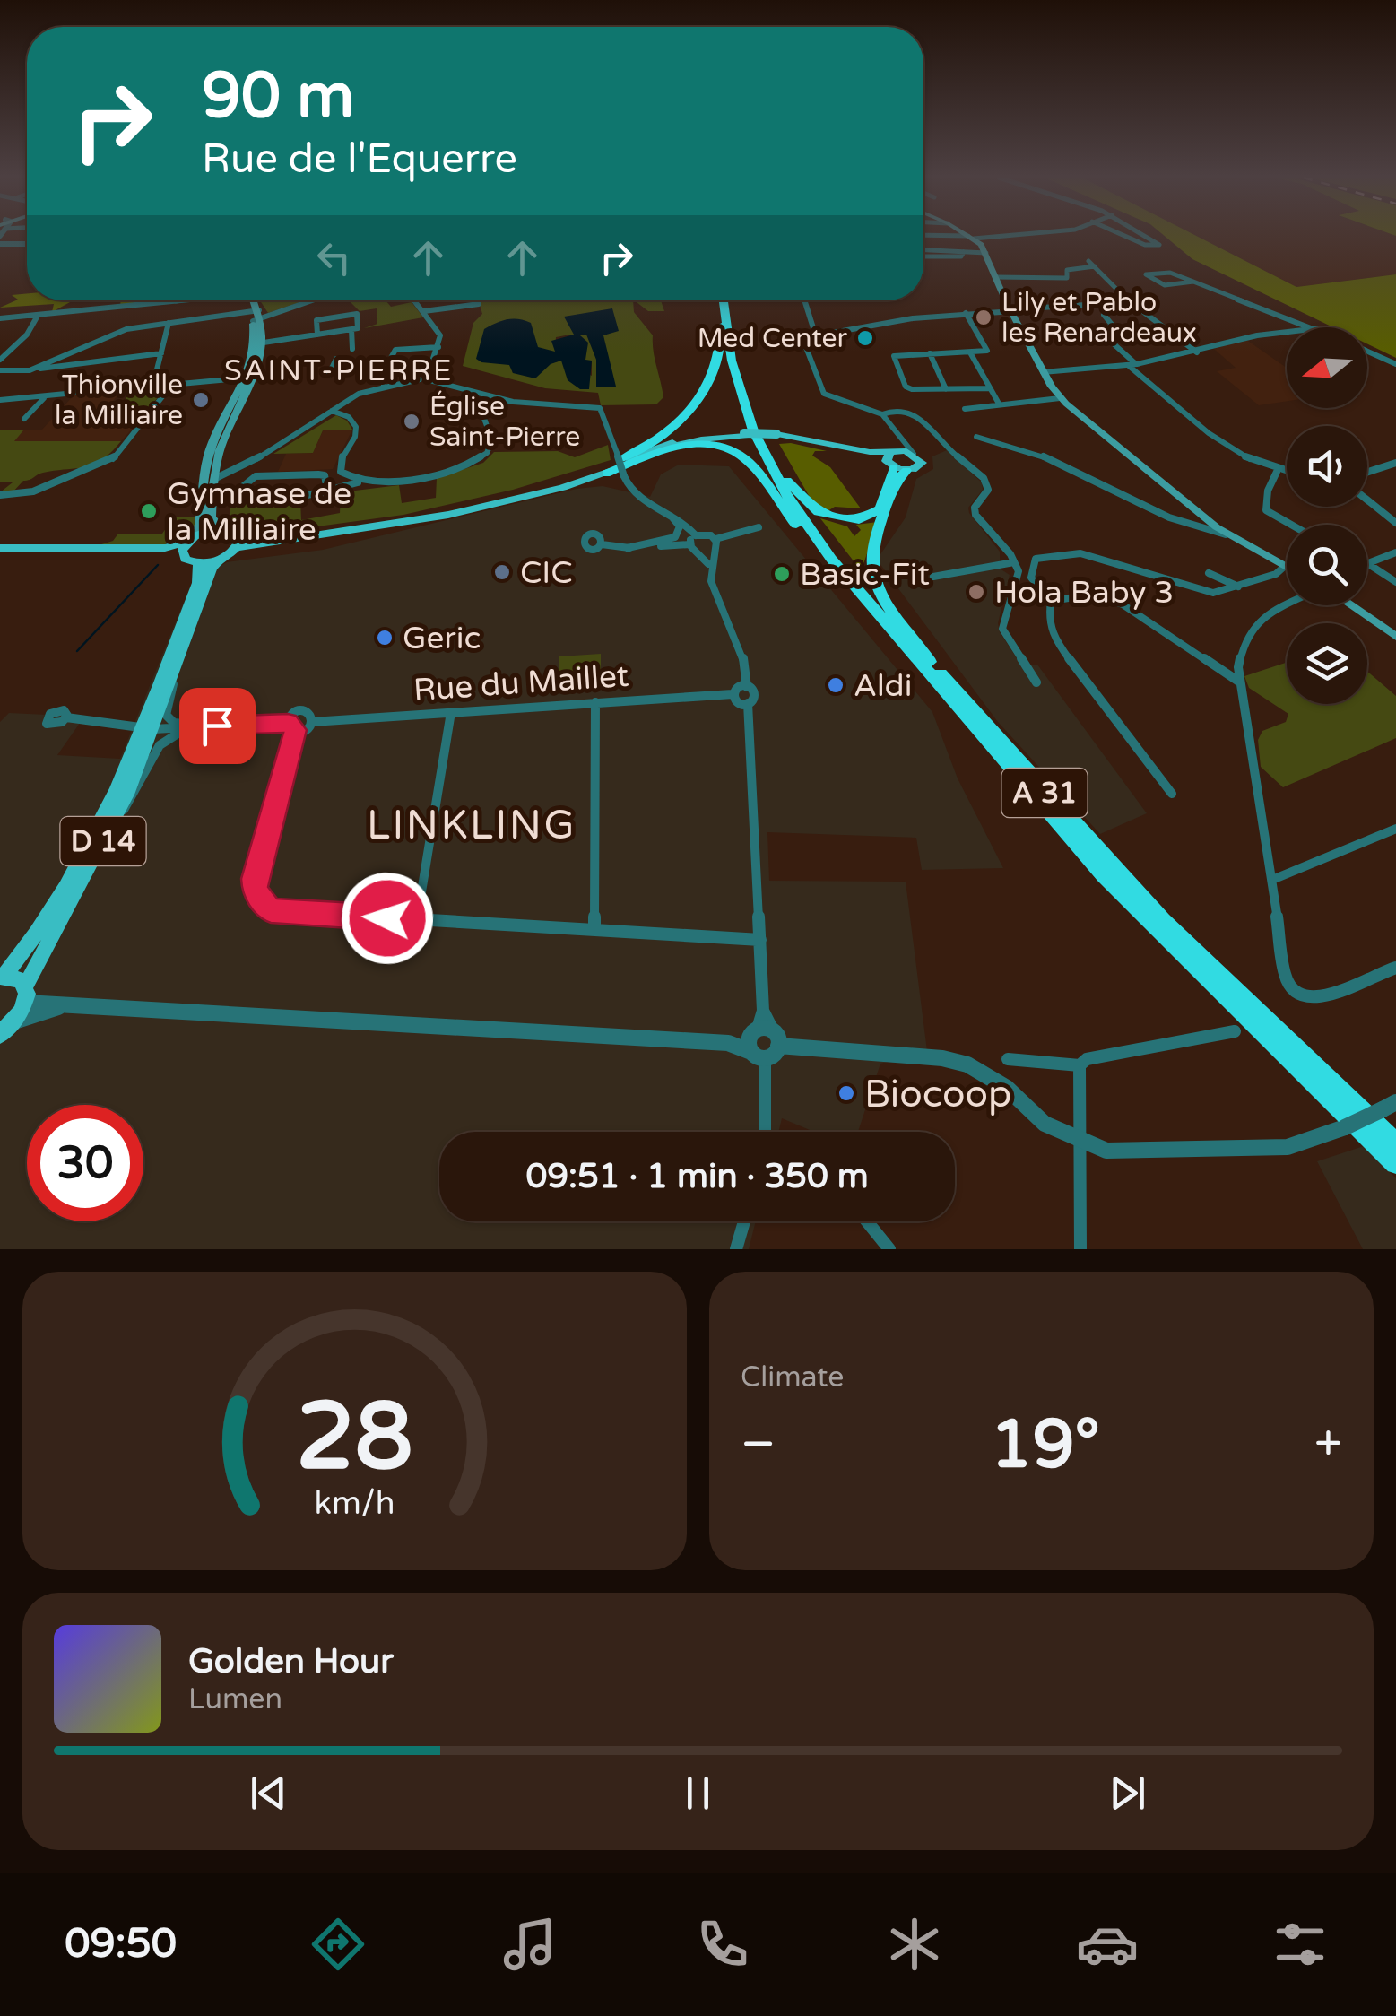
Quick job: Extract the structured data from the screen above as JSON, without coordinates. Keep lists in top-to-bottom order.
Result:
{
  "streets": {
    "highway": ["A 31"],
    "main road": ["D 14"],
    "street": ["Rue du Maillet"]
  },
  "districts": ["SAINT-PIERRE", "LINKLING"],
  "places": [
    "Lily et Pablo les Renardeaux",
    "Med Center",
    "Thionville la Milliaire",
    "Église Saint-Pierre",
    "Gymnase de la Milliaire",
    "CIC",
    "Basic-Fit",
    "Hola Baby 3",
    "Geric",
    "Aldi",
    "Biocoop"
  ],
  "north": "left",
  "page": {
    "turn": ["90 m", "Rue de l'Equerre"],
    "limit": "30",
    "trip": "09:51 · 1 min · 350 m",
    "tile": "Climate",
    "heat": ["−", "19°", "+"],
    "song": ["Golden Hour", "Lumen"],
    "tabs": "09:50",
    "gauge": ["28", "km/h"]
  }
}
